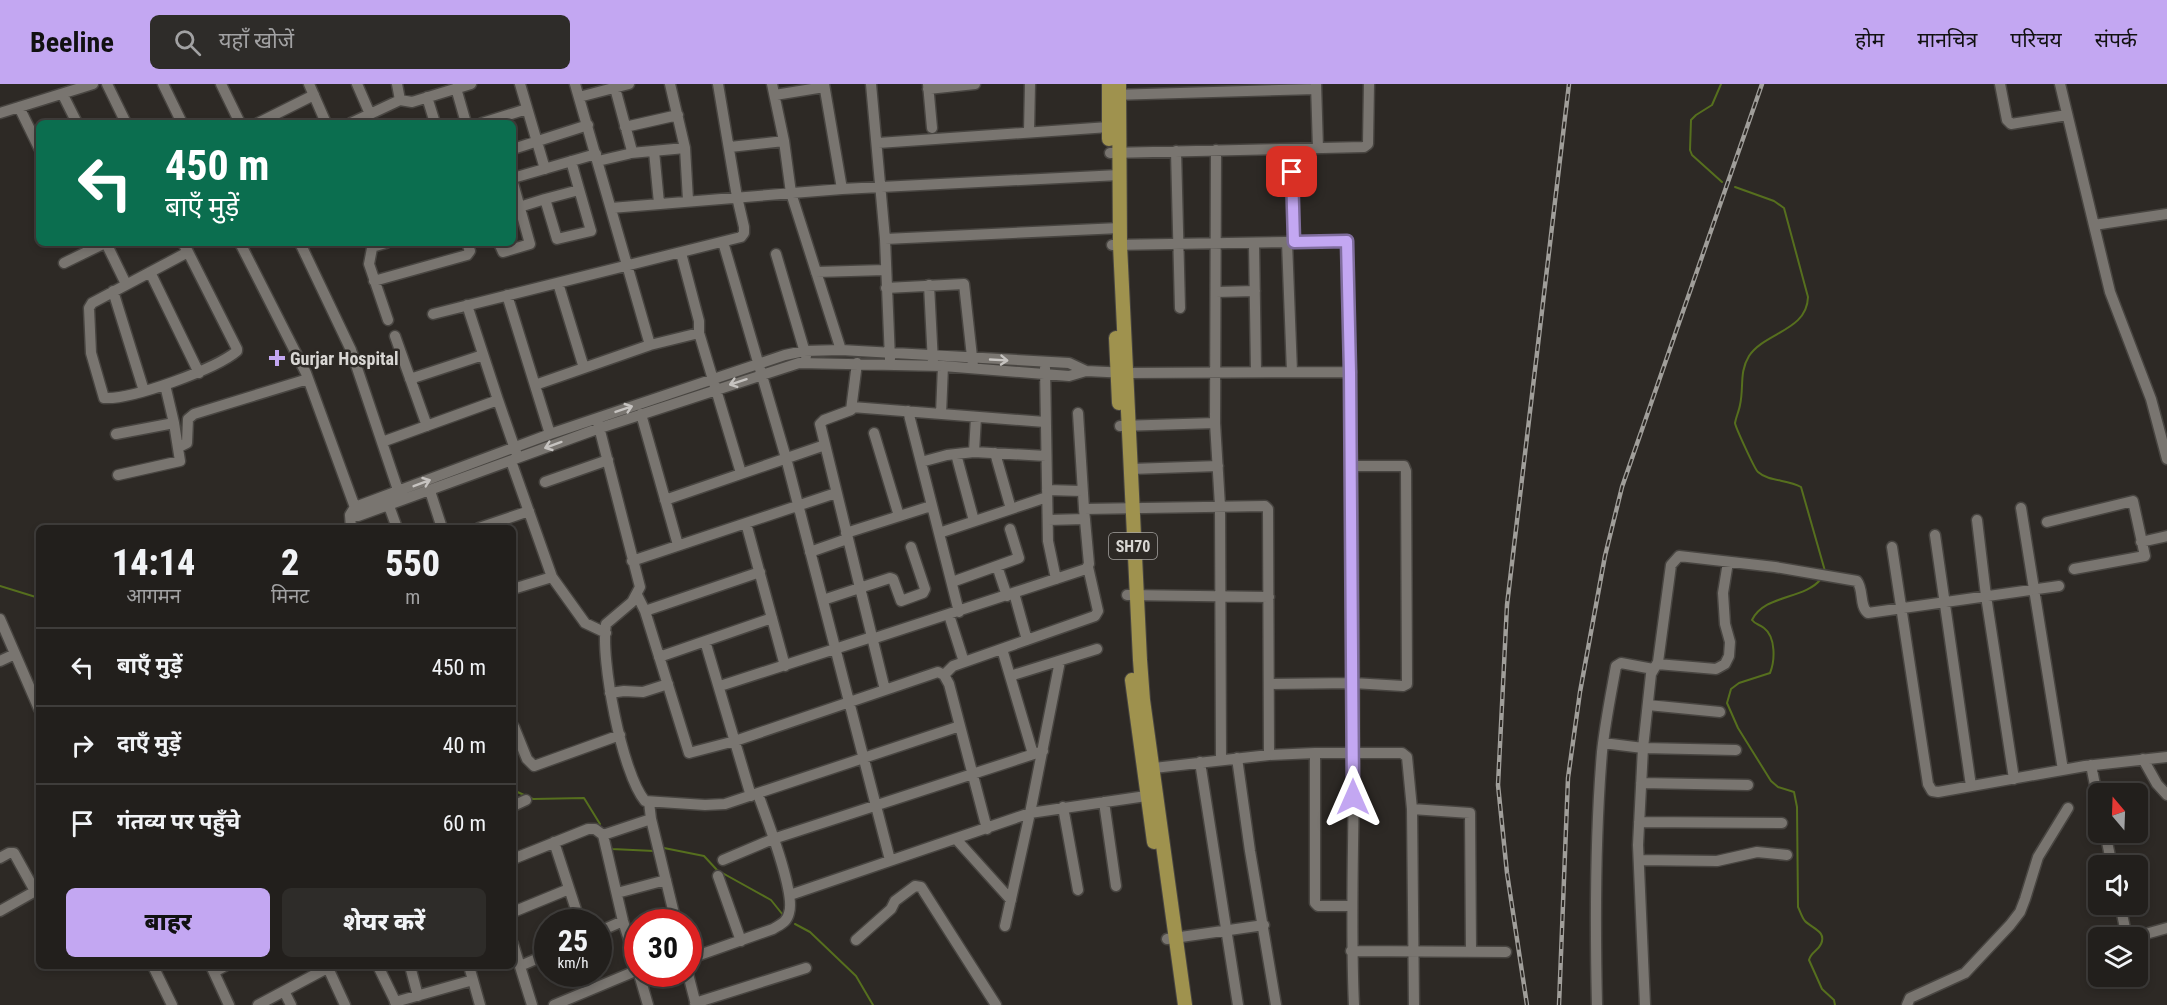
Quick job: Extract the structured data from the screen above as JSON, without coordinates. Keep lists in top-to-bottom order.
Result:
{
  "streets": {
    "main road": ["SH70"]
  },
  "places": {
    "health": ["Gurjar Hospital"]
  },
  "north": "top",
  "page": {
    "header": "Beeline",
    "search": "यहाँ खोजें",
    "nav": [
      "होम",
      "मानचित्र",
      "परिचय",
      "संपर्क"
    ],
    "turn": ["450 m", "बाएँ मुड़ें"],
    "eta": [
      "14:14",
      "आगमन",
      "2",
      "मिनट",
      "550",
      "m"
    ],
    "list": [
      {
        "name": "बाएँ मुड़ें",
        "value": "450 m"
      },
      {
        "name": "दाएँ मुड़ें",
        "value": "40 m"
      },
      {
        "name": "गंतव्य पर पहुँचे",
        "value": "60 m"
      }
    ],
    "buttons": ["बाहर", "शेयर करें"],
    "speed": "25 km/h",
    "limit": "30"
  }
}
